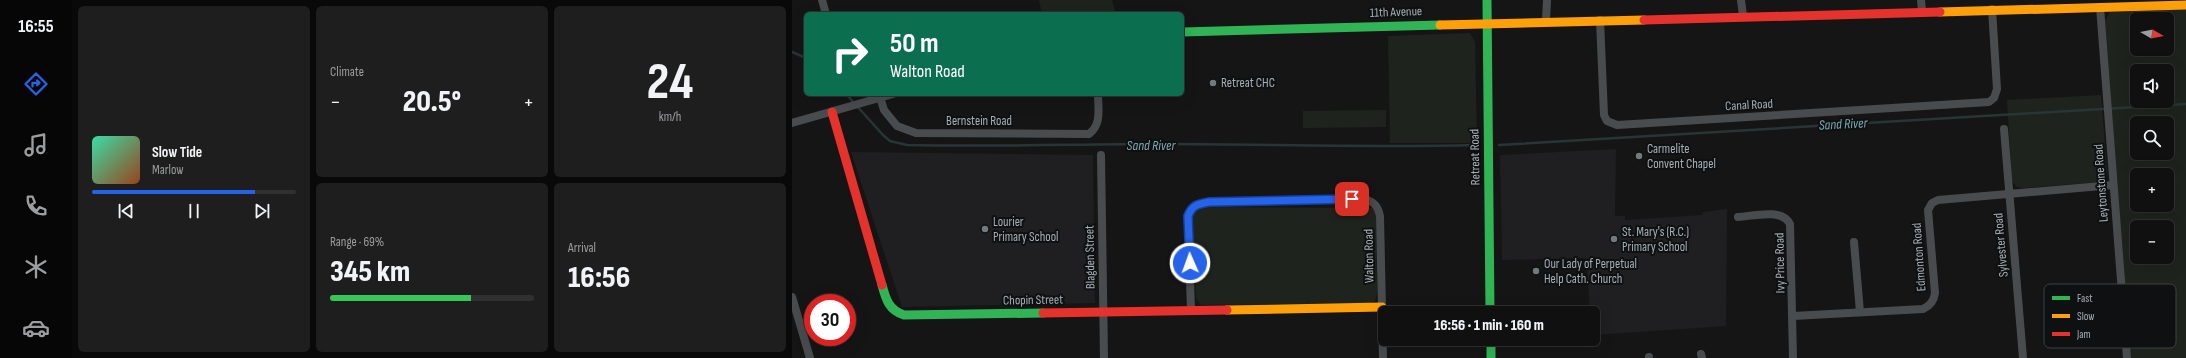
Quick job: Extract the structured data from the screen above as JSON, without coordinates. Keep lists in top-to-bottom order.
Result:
{
  "streets": {
    "street": [
      "11th Avenue",
      "Canal Road",
      "Bernstein Road",
      "Retreat Road",
      "Leytonstone Road",
      "Sylvester Road",
      "Walton Road",
      "Blagden Street",
      "Edmonton Road",
      "Ivy Price Road",
      "Chopin Street"
    ]
  },
  "crossings": [
    ["11th Avenue", "Canal Road"],
    ["11th Avenue", "Retreat Road"],
    ["11th Avenue", "Leytonstone Road"],
    ["Leytonstone Road", "Edmonton Road"],
    ["Sylvester Road", "Edmonton Road"],
    ["Walton Road", "Chopin Street"],
    ["Blagden Street", "Chopin Street"],
    ["Edmonton Road", "Ivy Price Road"]
  ],
  "water": ["Sand River"],
  "places": [
    "Retreat CHC",
    "Carmelite Convent Chapel",
    "Lourier Primary School",
    "St. Mary's (R.C.) Primary School",
    "Our Lady of Perpetual Help Cath. Church"
  ],
  "legend": ["Fast", "Slow", "Jam"],
  "north": "right",
  "page": {
    "tabs": "16:55",
    "tile": [
      "Climate",
      ["24", "km/h"],
      ["Range · 69%", "345 km"],
      ["Arrival", "16:56"]
    ],
    "map_buttons": ["+", "−"],
    "turn": ["50 m", "Walton Road"],
    "heat": ["−", "20.5°", "+"],
    "song": ["Slow Tide", "Marlow"],
    "limit": "30",
    "trip": "16:56 · 1 min · 160 m"
  }
}
